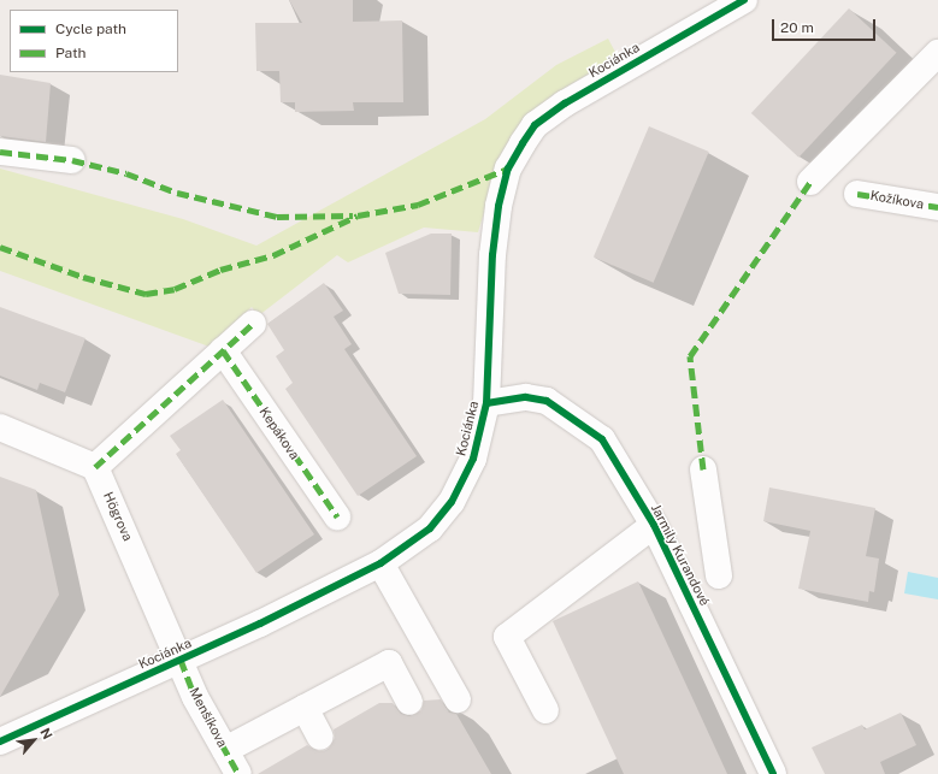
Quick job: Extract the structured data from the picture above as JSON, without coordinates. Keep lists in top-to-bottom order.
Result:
{
  "streets": {
    "street": [
      "Kociánka",
      "Kožíkova",
      "Kepákova",
      "Högrova",
      "Jarmily Kurandové",
      "Menšíkova"
    ]
  },
  "crossings": [
    ["Kociánka", "Högrova"],
    ["Kociánka", "Jarmily Kurandové"],
    ["Kociánka", "Menšíkova"],
    ["Högrova", "Menšíkova"]
  ],
  "legend": ["Cycle path", "Path"],
  "scale_bar": "20 m",
  "north": "top right"
}
